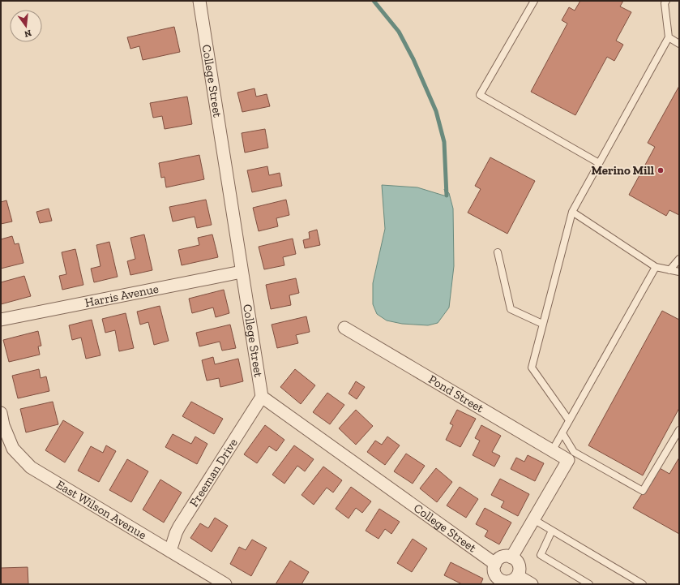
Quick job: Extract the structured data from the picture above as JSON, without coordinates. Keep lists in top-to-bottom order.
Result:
{
  "streets": {
    "street": [
      "College Street",
      "Harris Avenue",
      "Pond Street",
      "Freeman Drive",
      "East Wilson Avenue"
    ]
  },
  "crossings": [
    ["College Street", "Harris Avenue"],
    ["College Street", "Freeman Drive"],
    ["Freeman Drive", "East Wilson Avenue"]
  ],
  "places": ["Merino Mill"],
  "north": "bottom"
}
